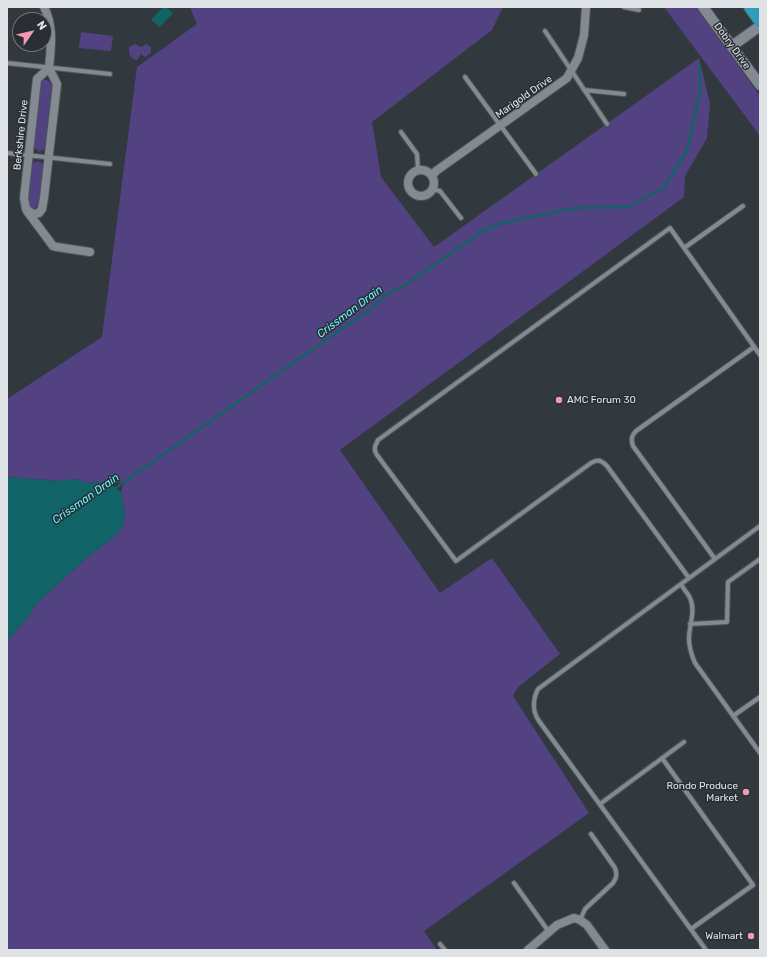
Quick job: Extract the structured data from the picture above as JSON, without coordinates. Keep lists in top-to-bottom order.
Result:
{
  "streets": {
    "street": ["Dobry Drive", "Marigold Drive", "Berkshire Drive"]
  },
  "water": ["Crissman Drain"],
  "places": ["AMC Forum 30", "Rondo Produce Market", "Walmart"],
  "north": "top right"
}
